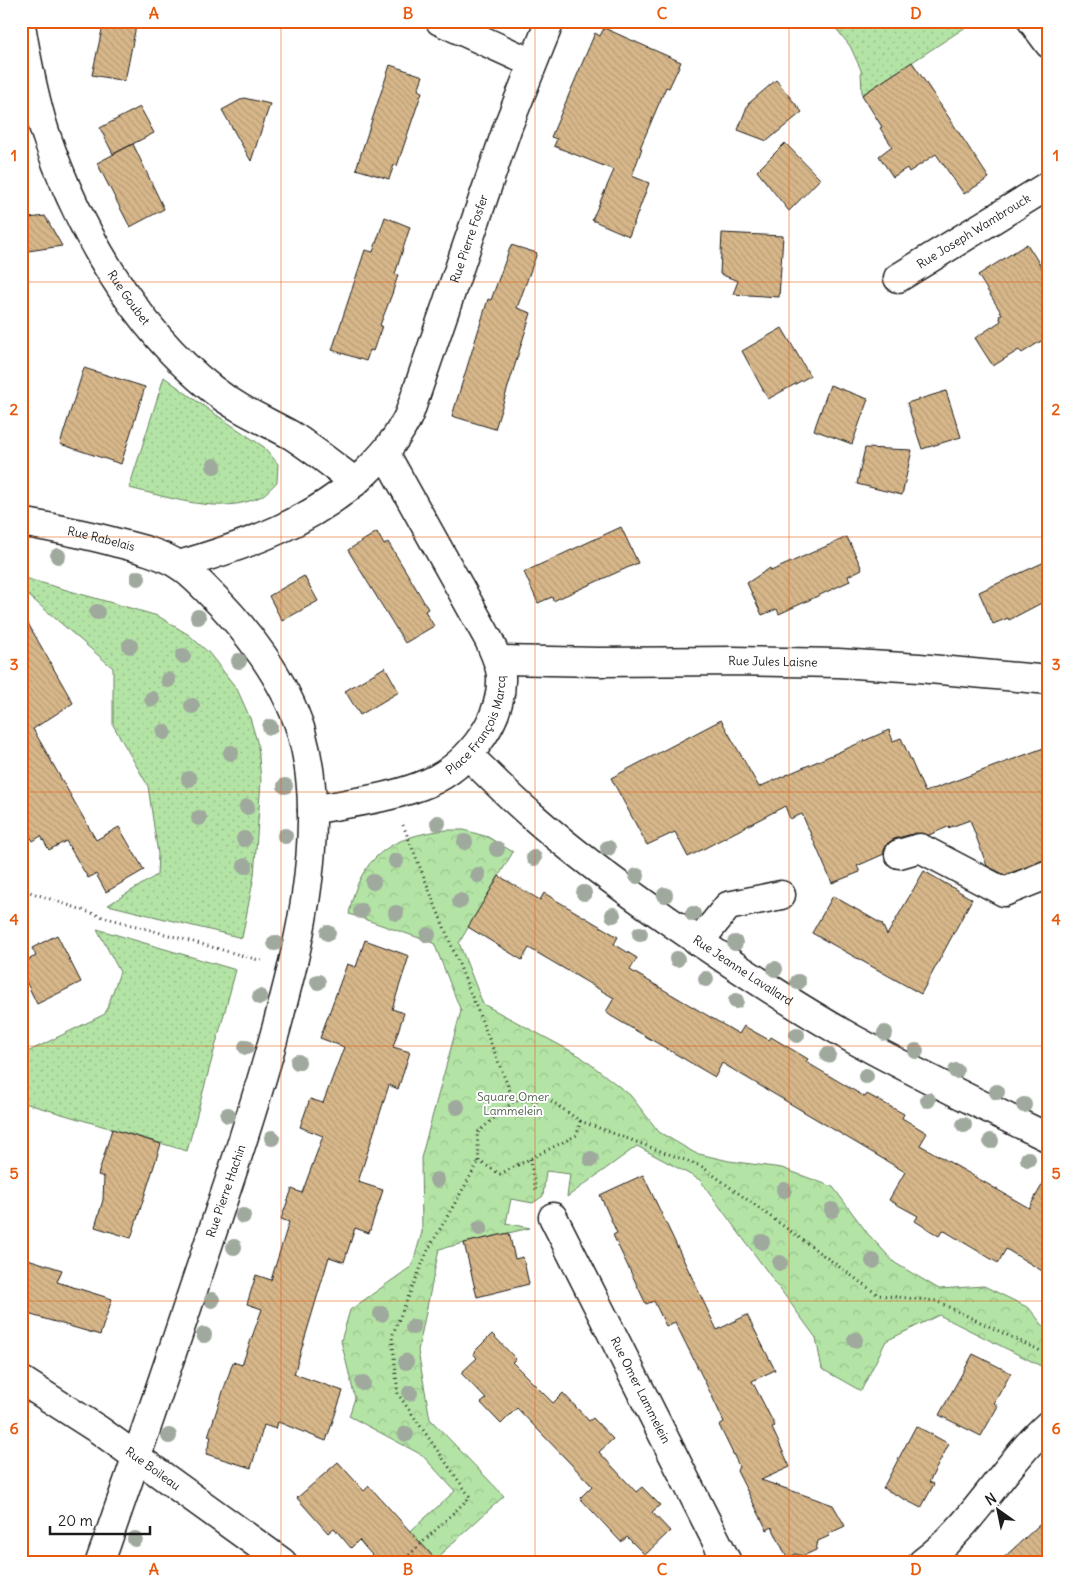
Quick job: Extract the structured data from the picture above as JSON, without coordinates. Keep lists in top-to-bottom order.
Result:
{
  "streets": {
    "street": [
      "Rue Joseph Wambrouck",
      "Rue Pierre Fosfer",
      "Rue Goubet",
      "Rue Rabelais",
      "Rue Jules Laisne",
      "Place François Marcq",
      "Rue Jeanne Lavallard",
      "Rue Pierre Hachin",
      "Rue Omer Lammelein",
      "Rue Boileau"
    ]
  },
  "crossings": [
    ["Rue Pierre Fosfer", "Place François Marcq"],
    ["Rue Jules Laisne", "Place François Marcq"],
    ["Place François Marcq", "Rue Jeanne Lavallard"],
    ["Place François Marcq", "Rue Pierre Hachin"],
    ["Rue Pierre Hachin", "Rue Boileau"]
  ],
  "parks": ["Square Omer Lammelein"],
  "scale_bar": "20 m",
  "north": "top left",
  "grid": {
    "columns": [
      "A",
      "B",
      "C",
      "D"
    ],
    "rows": [
      "1",
      "2",
      "3",
      "4",
      "5",
      "6"
    ]
  }
}
